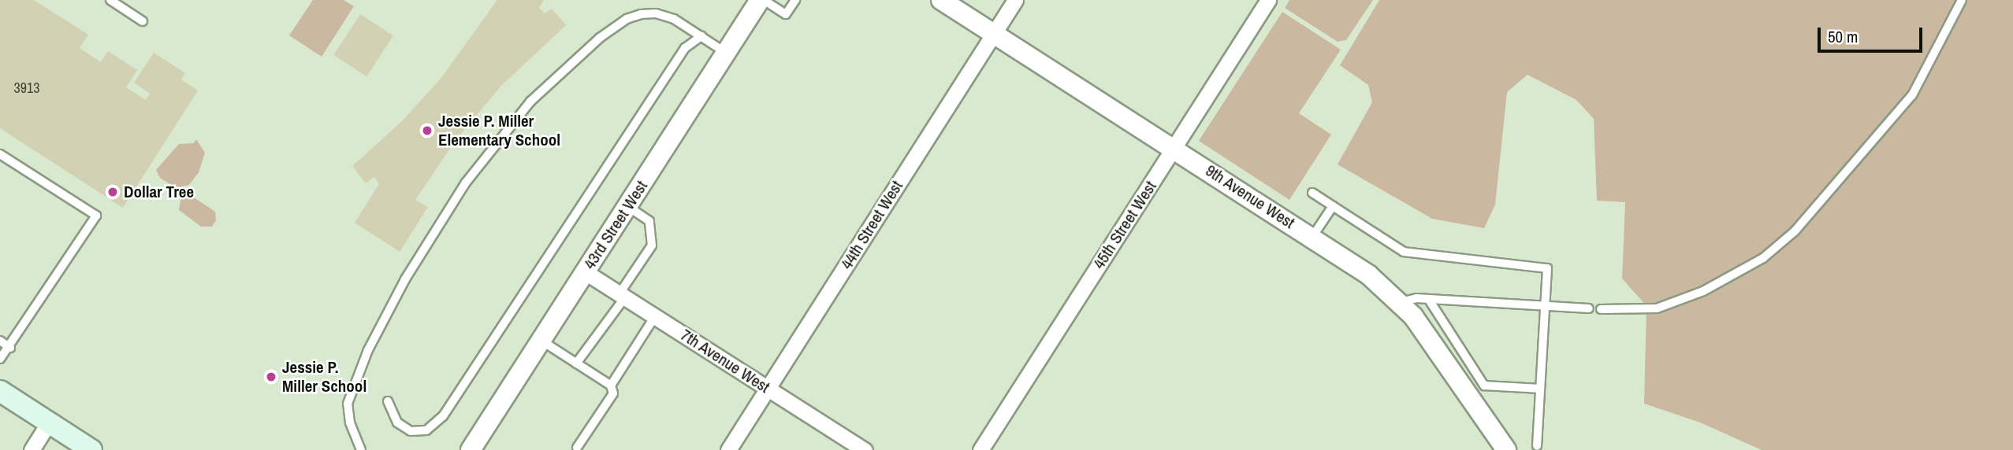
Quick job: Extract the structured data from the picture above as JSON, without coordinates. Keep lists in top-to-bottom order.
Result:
{
  "streets": {
    "street": [
      "9th Avenue West",
      "43rd Street West",
      "44th Street West",
      "45th Street West",
      "7th Avenue West"
    ]
  },
  "crossings": [
    ["9th Avenue West", "44th Street West"],
    ["9th Avenue West", "45th Street West"],
    ["43rd Street West", "7th Avenue West"],
    ["44th Street West", "7th Avenue West"]
  ],
  "places": ["Jessie P. Miller Elementary School", "Dollar Tree", "Jessie P. Miller School"],
  "house_numbers": ["3913"],
  "scale_bar": "50 m"
}
